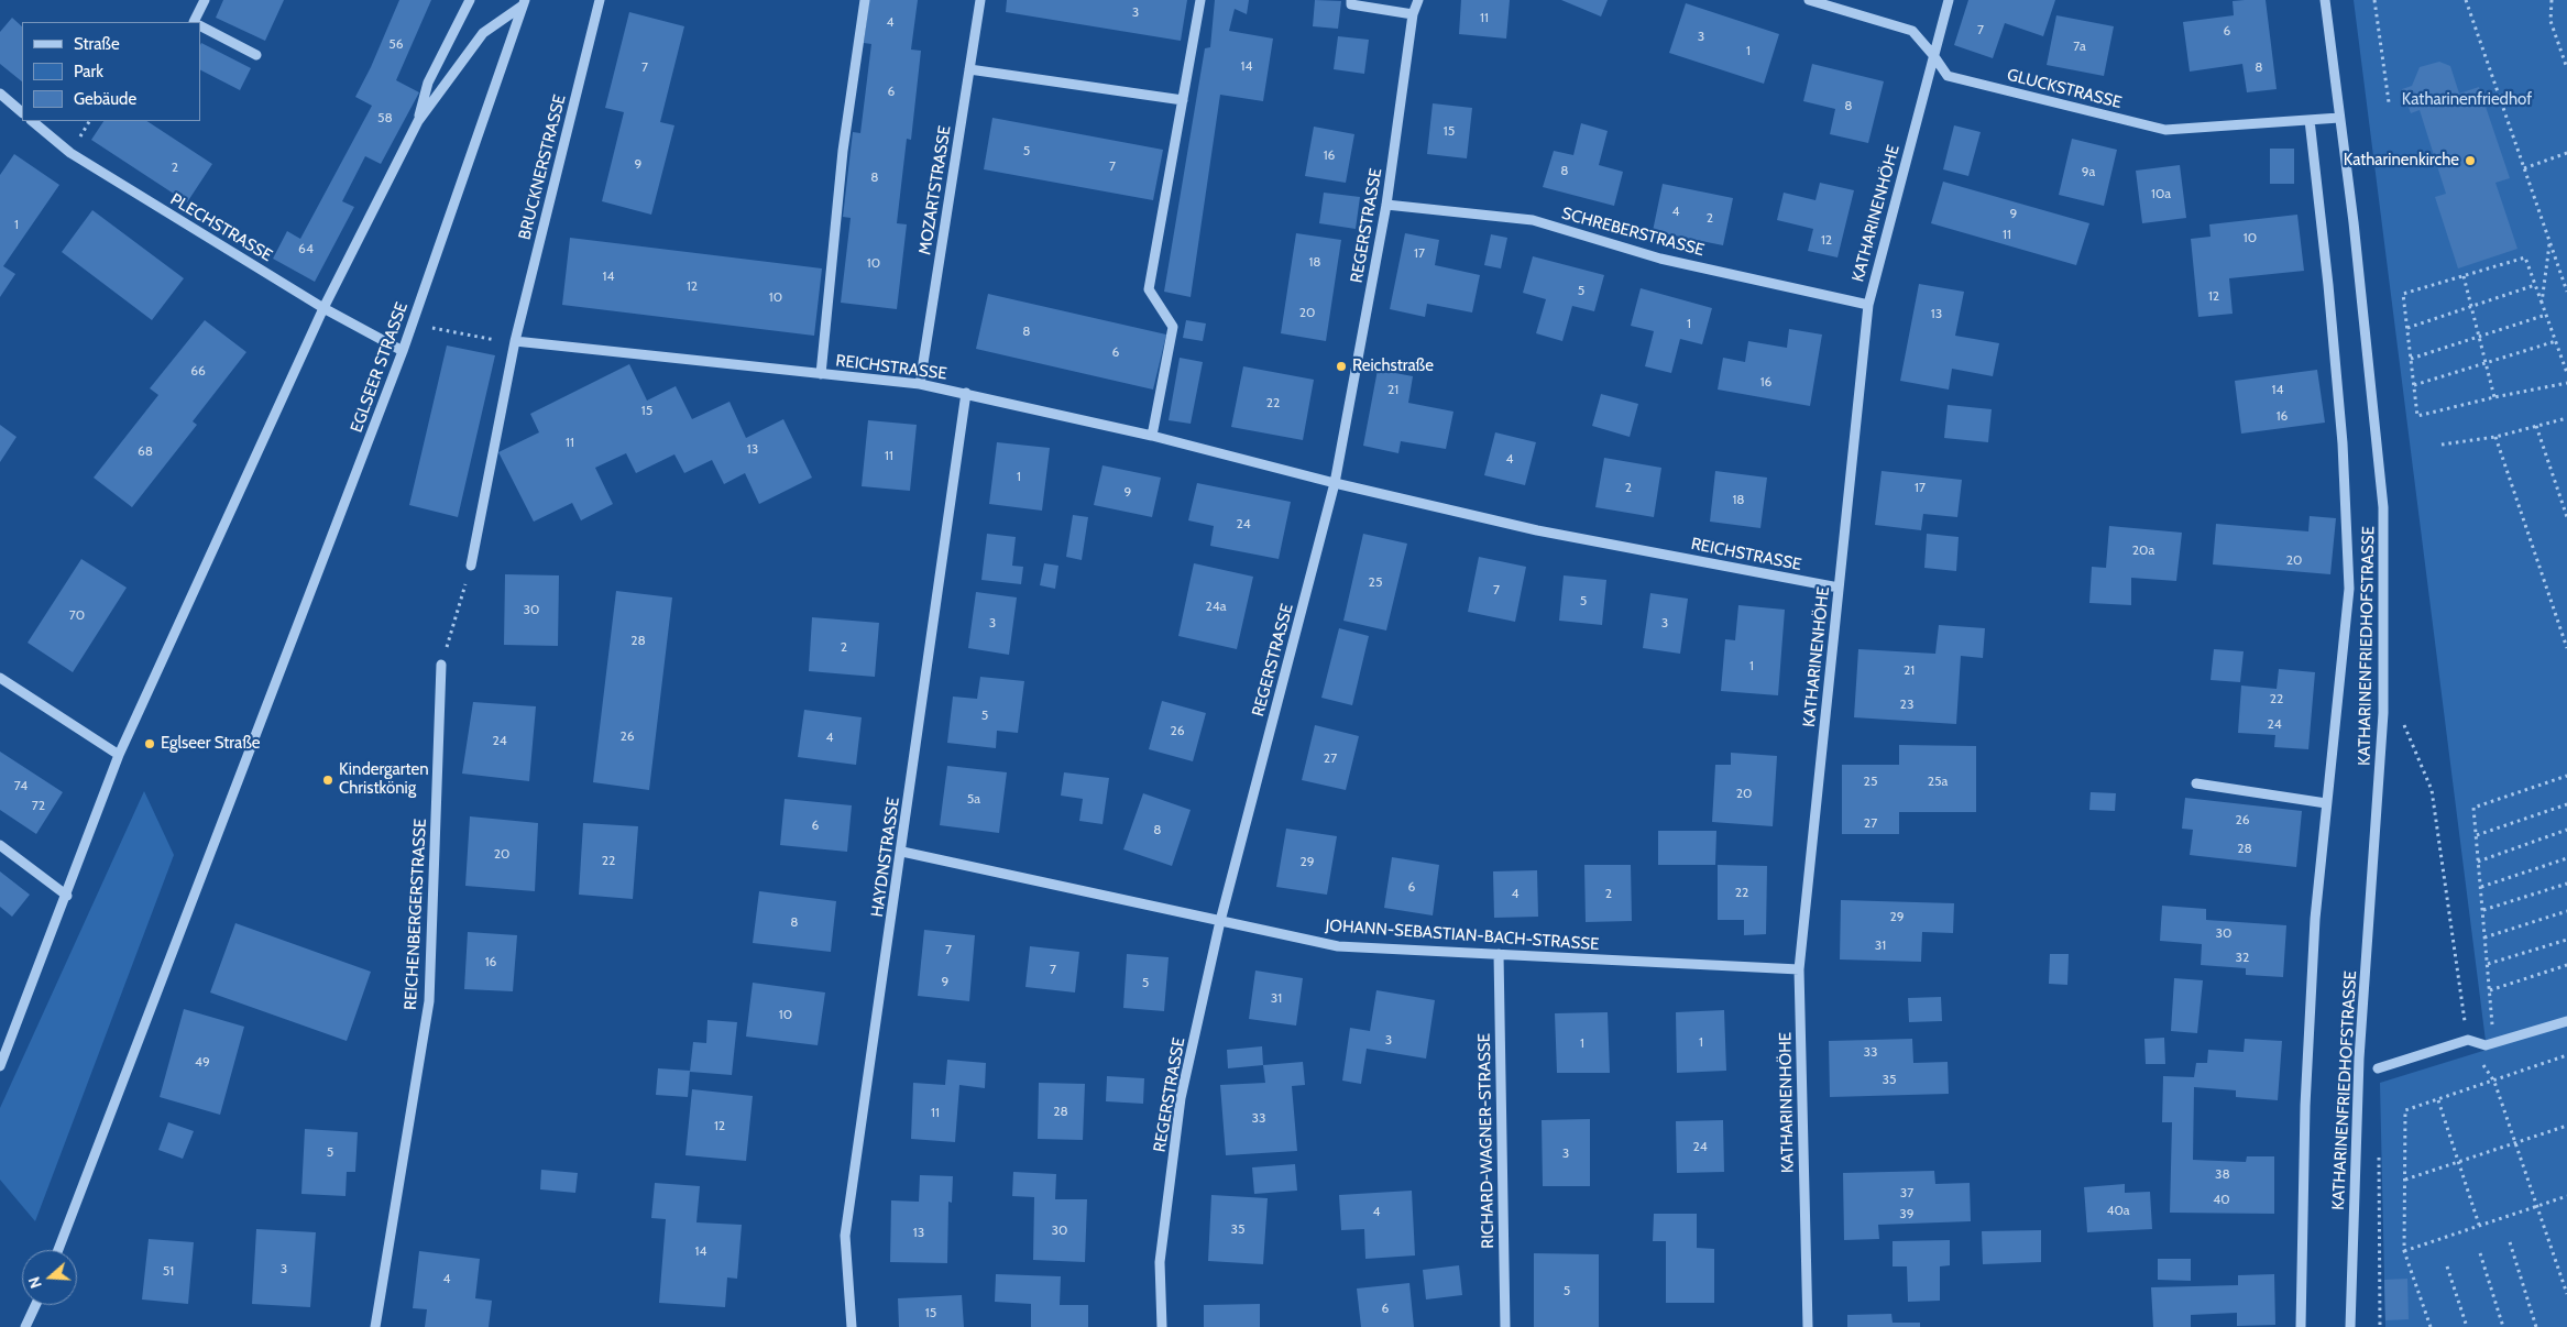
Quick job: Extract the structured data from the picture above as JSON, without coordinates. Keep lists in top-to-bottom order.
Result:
{
  "streets": {
    "street": [
      "GLUCKSTRASSE",
      "BRUCKNERSTRASSE",
      "MOZARTSTRASSE",
      "KATHARINENHÖHE",
      "REGERSTRASSE",
      "PLECHSTRASSE",
      "SCHREBERSTRASSE",
      "EGLSEER STRASSE",
      "REICHSTRASSE",
      "KATHARINENFRIEDHOFSTRASSE",
      "HAYDNSTRASSE",
      "REICHENBERGERSTRASSE",
      "JOHANN-SEBASTIAN-BACH-STRASSE",
      "RICHARD-WAGNER-STRASSE"
    ]
  },
  "crossings": [
    ["GLUCKSTRASSE", "KATHARINENHÖHE"],
    ["GLUCKSTRASSE", "KATHARINENFRIEDHOFSTRASSE"],
    ["BRUCKNERSTRASSE", "REICHSTRASSE"],
    ["MOZARTSTRASSE", "REICHSTRASSE"],
    ["KATHARINENHÖHE", "SCHREBERSTRASSE"],
    ["KATHARINENHÖHE", "REICHSTRASSE"],
    ["KATHARINENHÖHE", "JOHANN-SEBASTIAN-BACH-STRASSE"],
    ["REGERSTRASSE", "SCHREBERSTRASSE"],
    ["REGERSTRASSE", "REICHSTRASSE"],
    ["REGERSTRASSE", "JOHANN-SEBASTIAN-BACH-STRASSE"],
    ["PLECHSTRASSE", "EGLSEER STRASSE"],
    ["REICHSTRASSE", "HAYDNSTRASSE"],
    ["HAYDNSTRASSE", "JOHANN-SEBASTIAN-BACH-STRASSE"],
    ["JOHANN-SEBASTIAN-BACH-STRASSE", "RICHARD-WAGNER-STRASSE"]
  ],
  "parks": ["Katharinenfriedhof"],
  "places": [
    "Katharinenkirche",
    "Reichstraße",
    "Eglseer Straße",
    "Kindergarten Christkönig"
  ],
  "house_numbers": [
    "3",
    "11",
    "4",
    "7",
    "6",
    "3",
    "56",
    "7a",
    "1",
    "14",
    "7",
    "8",
    "6",
    "8",
    "58",
    "15",
    "5",
    "16",
    "9",
    "7",
    "2",
    "8",
    "9a",
    "8",
    "10a",
    "4",
    "9",
    "2",
    "1",
    "11",
    "10",
    "12",
    "64",
    "17",
    "18",
    "10",
    "14",
    "12",
    "5",
    "12",
    "10",
    "20",
    "13",
    "1",
    "8",
    "6",
    "66",
    "16",
    "21",
    "14",
    "22",
    "15",
    "16",
    "11",
    "13",
    "68",
    "11",
    "4",
    "1",
    "2",
    "17",
    "9",
    "18",
    "24",
    "20a",
    "20",
    "25",
    "7",
    "5",
    "24a",
    "30",
    "70",
    "3",
    "3",
    "28",
    "2",
    "1",
    "21",
    "22",
    "23",
    "5",
    "24",
    "26",
    "26",
    "4",
    "24",
    "27",
    "25",
    "25a",
    "74",
    "20",
    "5a",
    "72",
    "26",
    "27",
    "6",
    "8",
    "28",
    "20",
    "22",
    "29",
    "6",
    "22",
    "4",
    "2",
    "29",
    "8",
    "30",
    "31",
    "7",
    "32",
    "16",
    "7",
    "9",
    "5",
    "31",
    "10",
    "3",
    "1",
    "1",
    "33",
    "49",
    "35",
    "28",
    "11",
    "33",
    "12",
    "24",
    "5",
    "3",
    "38",
    "37",
    "40",
    "40a",
    "4",
    "39",
    "35",
    "30",
    "13",
    "14",
    "3",
    "51",
    "4",
    "5",
    "6",
    "15"
  ],
  "legend": ["Straße", "Park", "Gebäude"],
  "north": "left"
}
